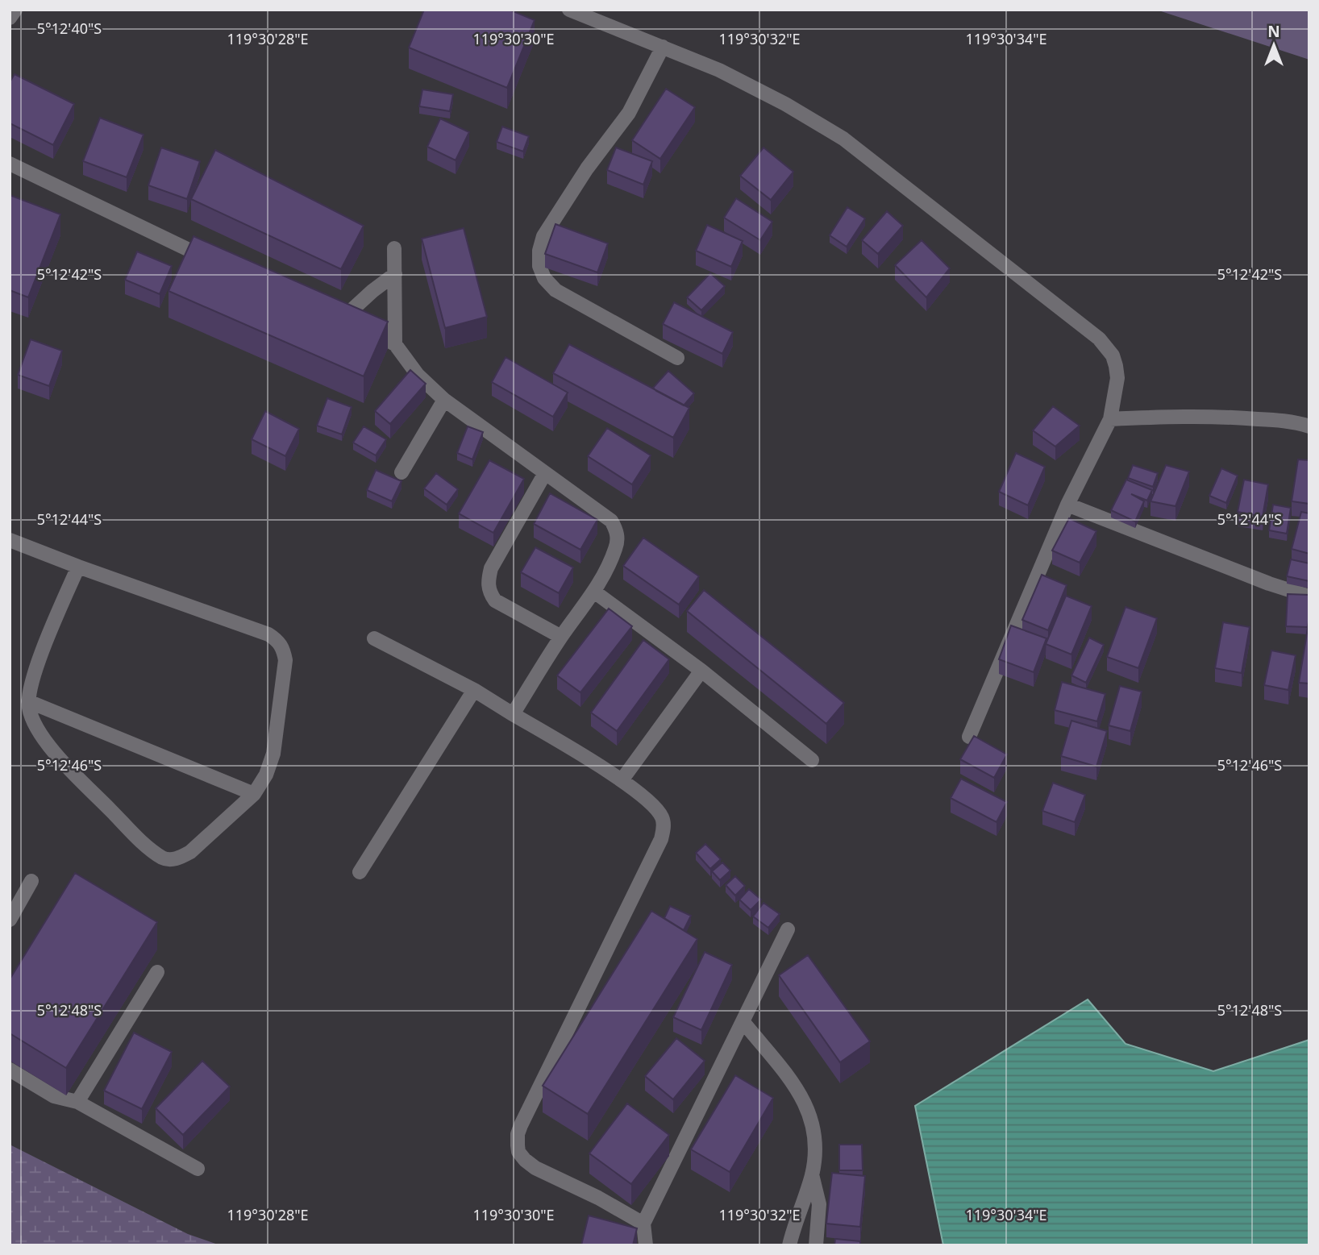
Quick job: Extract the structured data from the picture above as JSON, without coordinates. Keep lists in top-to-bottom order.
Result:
{
  "north": "top",
  "coordinates": [
    "5°12'40\"S",
    "119°30'28\"E",
    "119°30'30\"E",
    "119°30'32\"E",
    "119°30'34\"E",
    "5°12'42\"S",
    "5°12'44\"S",
    "5°12'46\"S",
    "5°12'48\"S"
  ]
}
